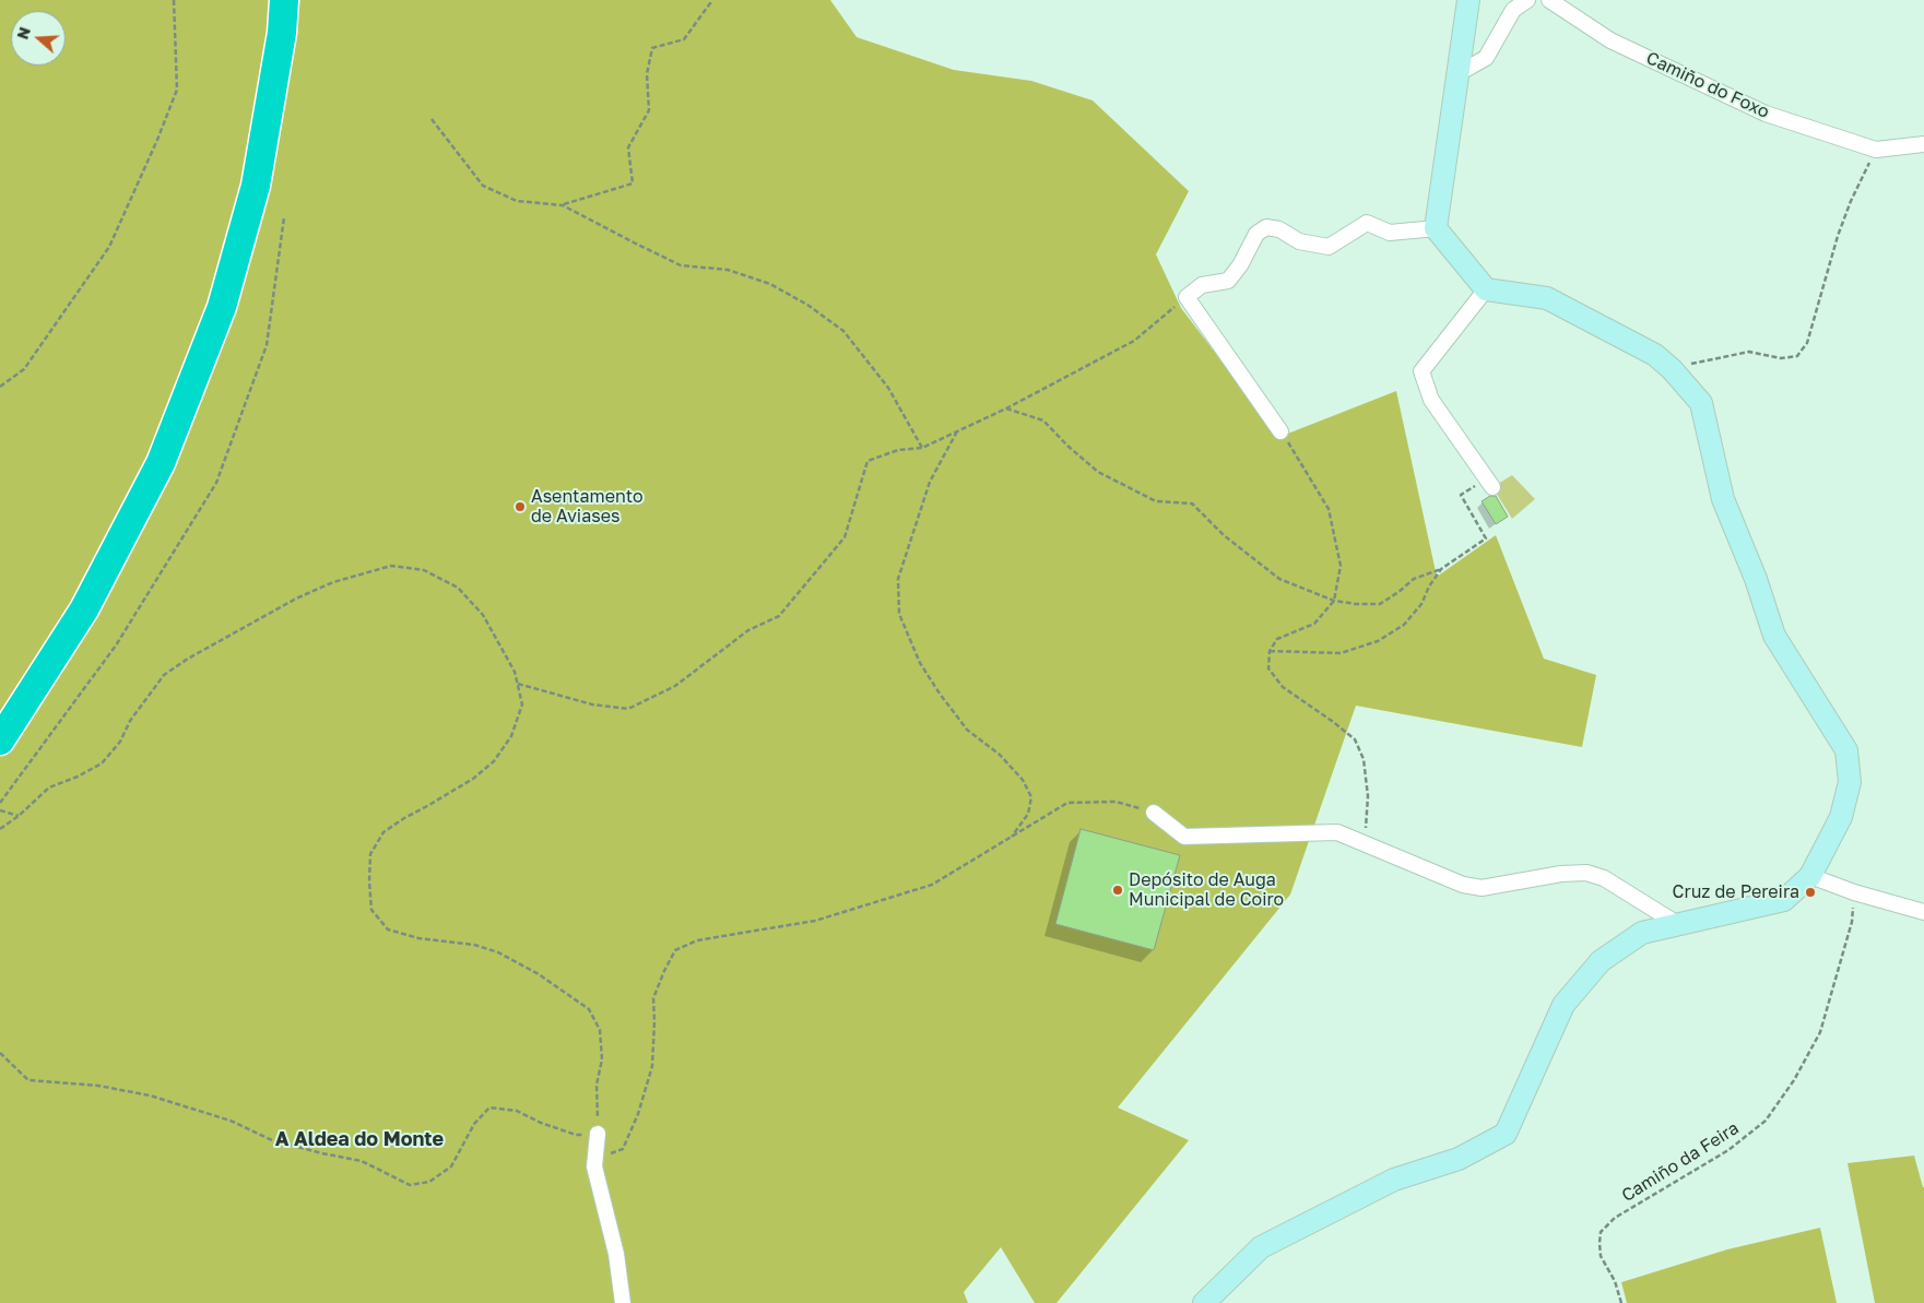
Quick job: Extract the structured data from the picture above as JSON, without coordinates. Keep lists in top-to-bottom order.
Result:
{
  "streets": {
    "street": ["Camiño do Foxo"],
    "path": ["Camiño da Feira"]
  },
  "districts": ["A Aldea do Monte"],
  "places": ["Asentamento de Aviases", "Depósito de Auga Municipal de Coiro", "Cruz de Pereira"],
  "north": "left"
}
